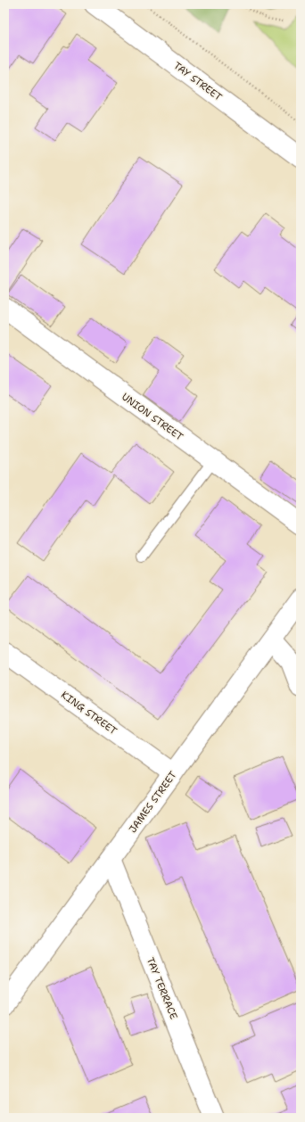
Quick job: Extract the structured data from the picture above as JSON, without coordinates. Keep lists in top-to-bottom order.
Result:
{
  "streets": {
    "street": [
      "TAY STREET",
      "UNION STREET",
      "KING STREET",
      "JAMES STREET",
      "TAY TERRACE"
    ]
  },
  "crossings": [
    ["KING STREET", "JAMES STREET"],
    ["JAMES STREET", "TAY TERRACE"]
  ]
}
